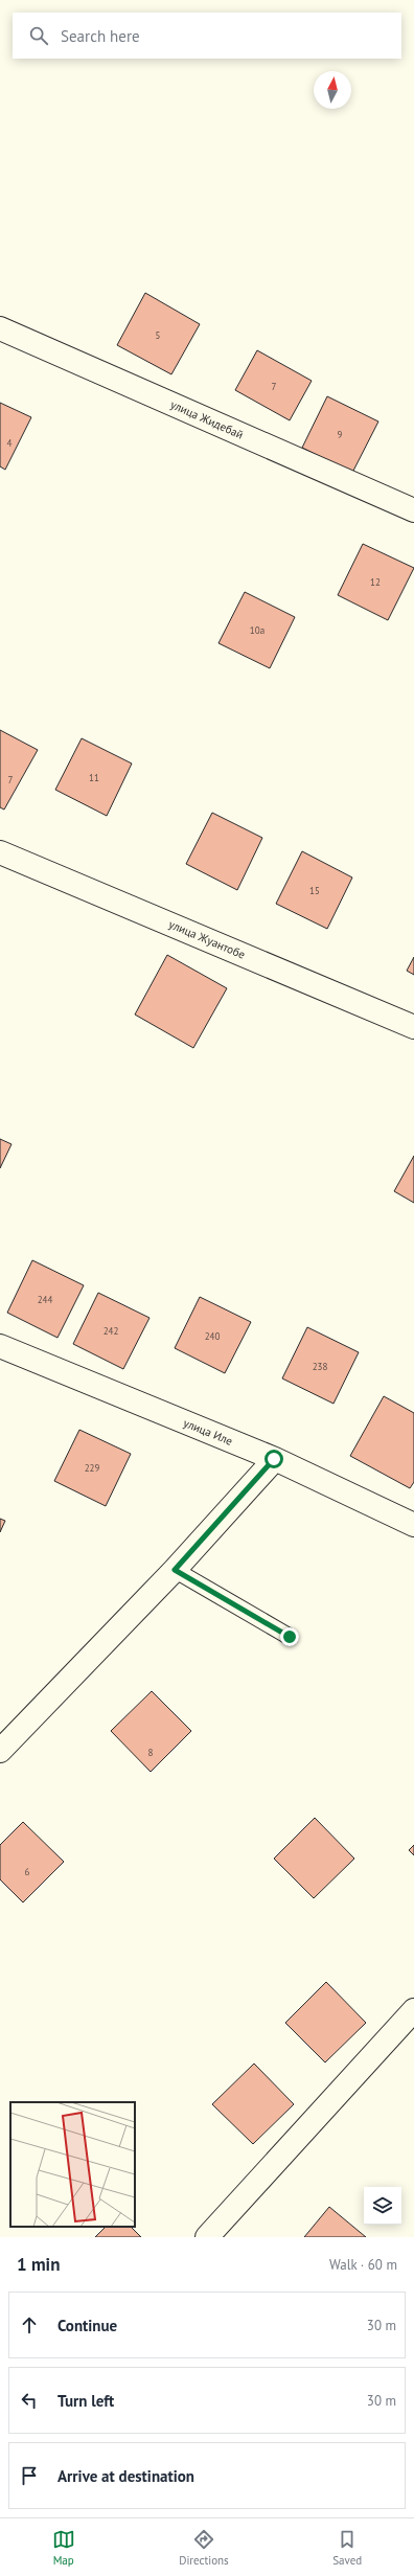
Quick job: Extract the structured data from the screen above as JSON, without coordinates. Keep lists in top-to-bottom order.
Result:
{
  "streets": {
    "street": ["улица Жидебай", "улица Жуантобе", "улица Иле"]
  },
  "house_numbers": [
    "5",
    "7",
    "9",
    "4",
    "12",
    "10а",
    "11",
    "7",
    "15",
    "244",
    "242",
    "240",
    "238",
    "229",
    "8",
    "6"
  ],
  "north": "top",
  "page": {
    "search": "Search here",
    "heading": ["1 min", "Walk · 60 m"],
    "list": [
      ["Continue", "30 m"],
      ["Turn left", "30 m"],
      "Arrive at destination"
    ],
    "nav": ["Map", "Directions", "Saved"]
  }
}
